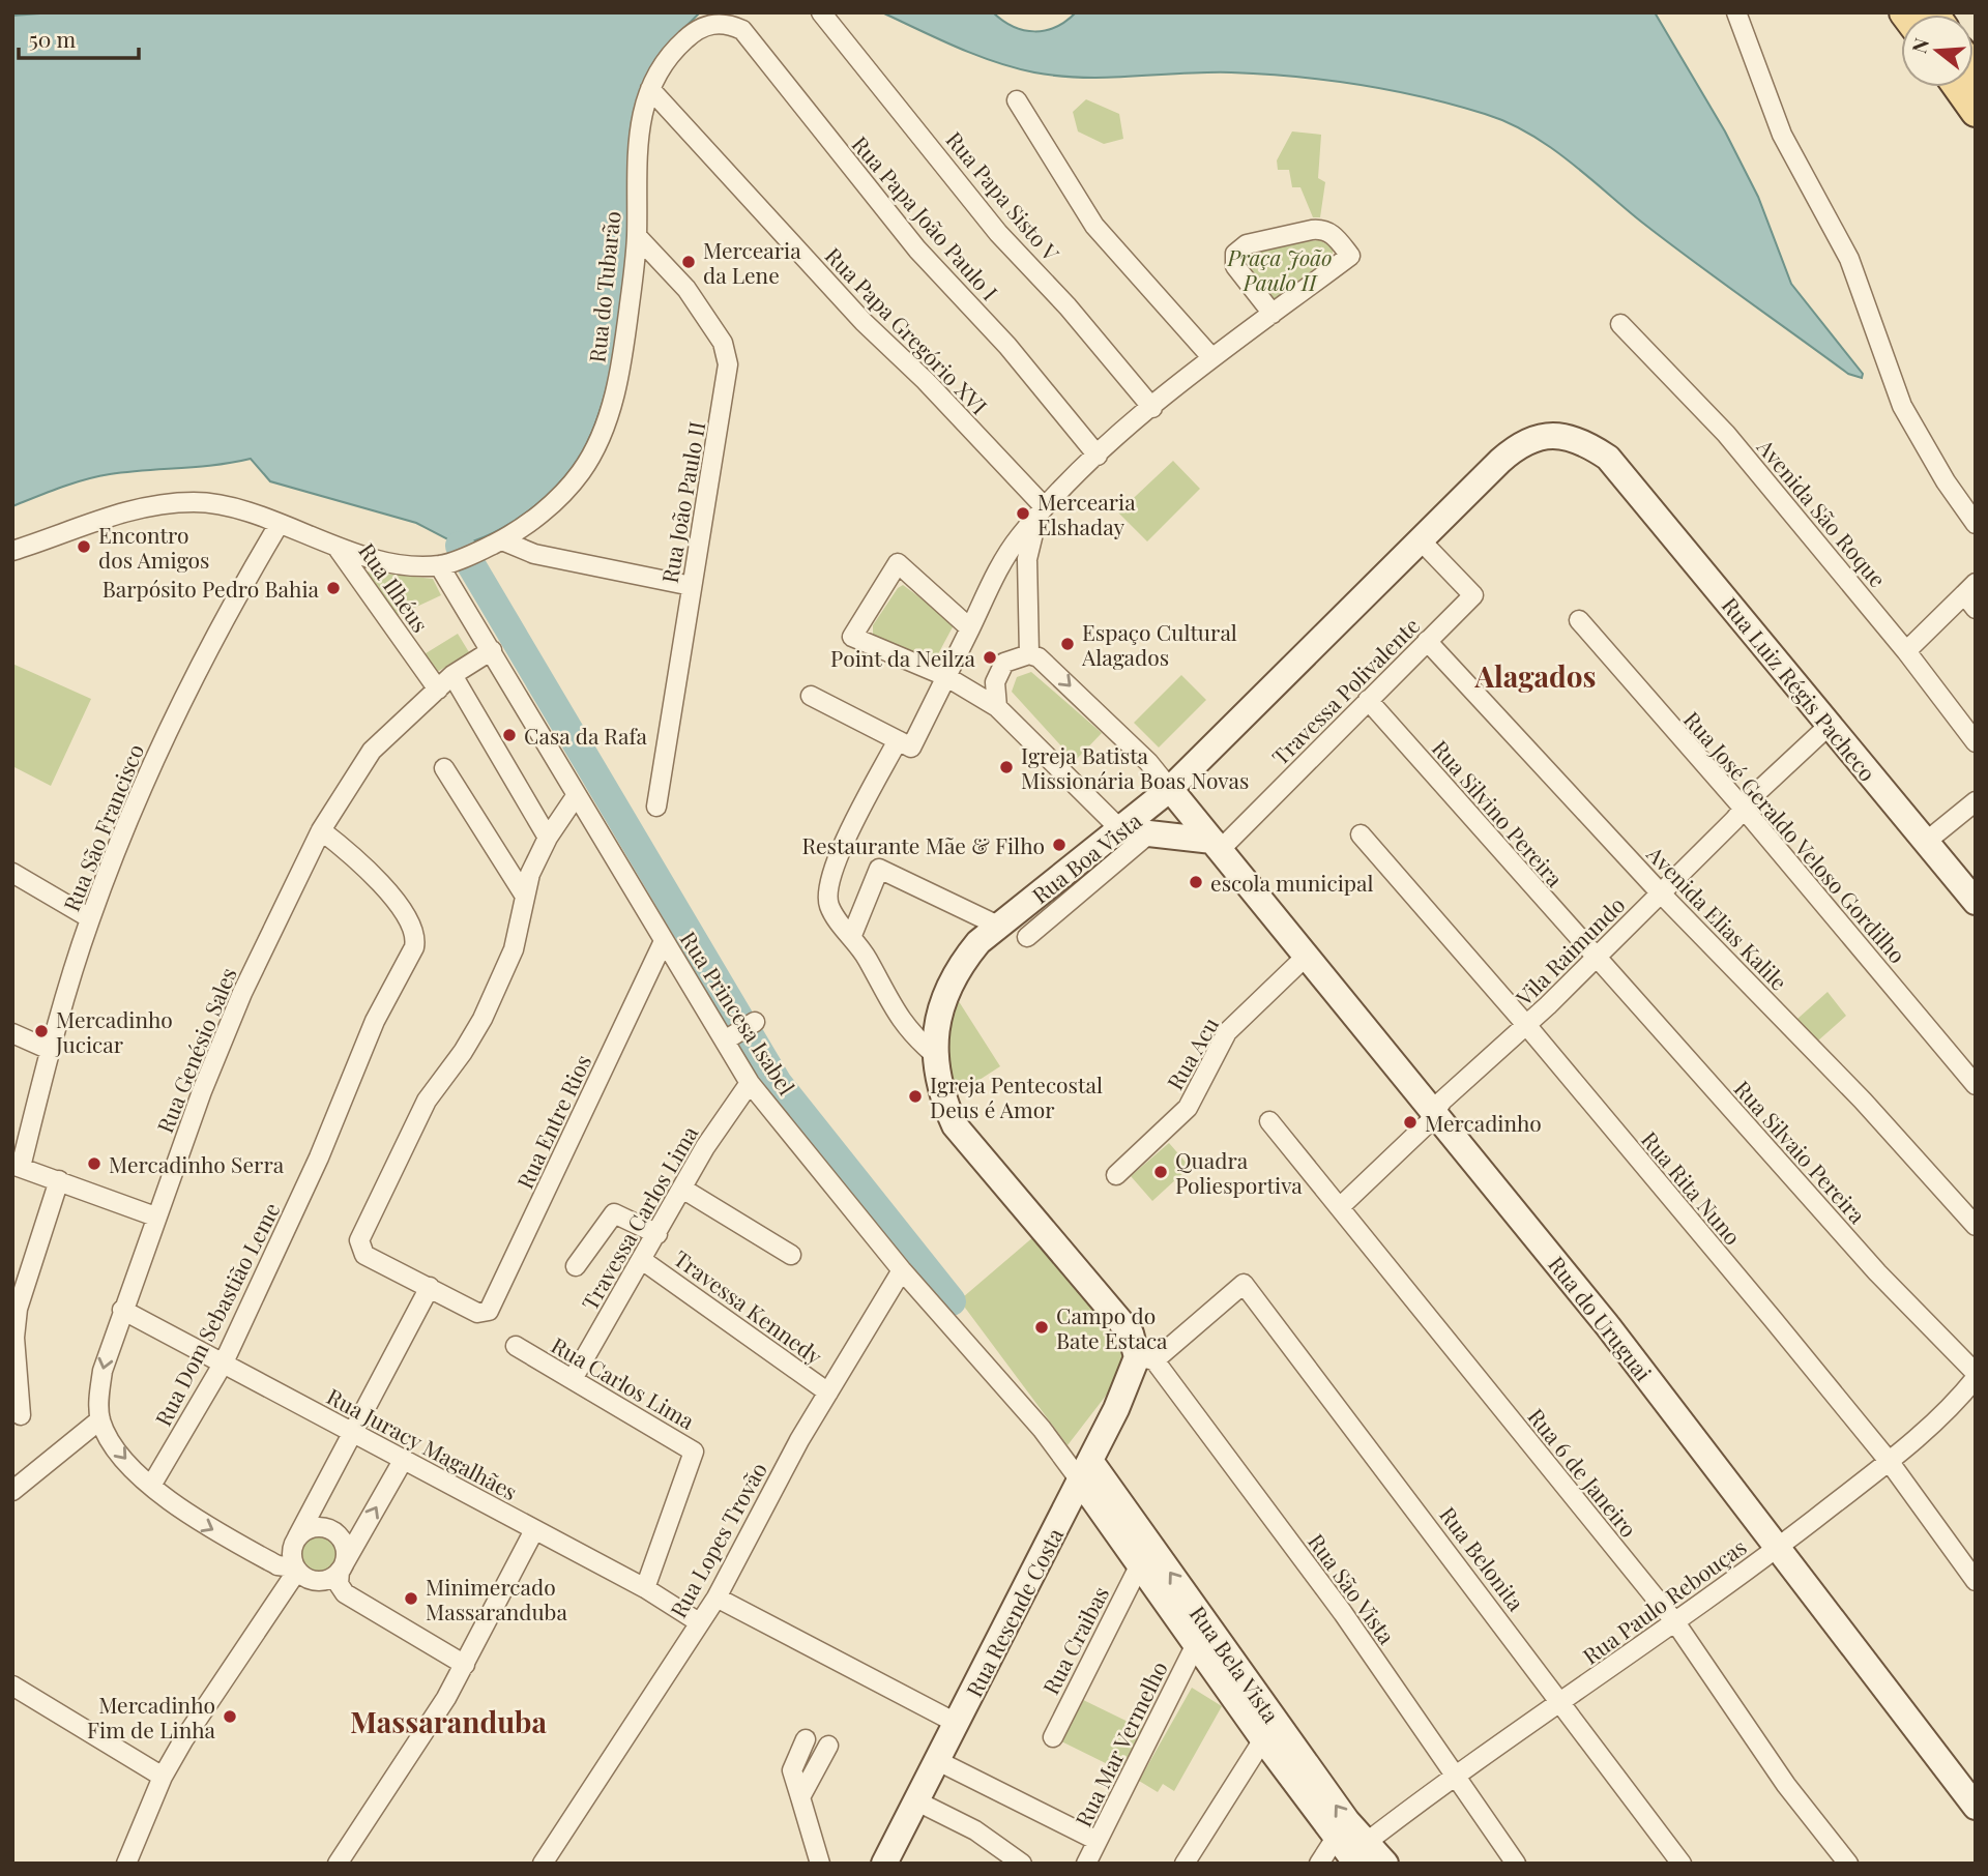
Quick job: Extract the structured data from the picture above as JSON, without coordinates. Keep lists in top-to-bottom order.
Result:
{
  "streets": {
    "main road": [
      "Rua Luiz Régis Pacheco",
      "Rua Boa Vista",
      "Rua do Uruguai",
      "Rua Resende Costa",
      "Rua Bela Vista"
    ],
    "street": [
      "Rua Papa Sisto V",
      "Rua Papa João Paulo I",
      "Rua do Tubarão",
      "Rua Papa Gregório XVI",
      "Rua João Paulo II",
      "Avenida São Roque",
      "Rua Ilhéus",
      "Travessa Polivalente",
      "Rua Silvino Pereira",
      "Rua São Francisco",
      "Rua José Geraldo Veloso Gordilho",
      "Avenida Elias Kalile",
      "Vila Raimundo",
      "Rua Princesa Isabel",
      "Rua Genésio Sales",
      "Rua Acu",
      "Rua Entre Rios",
      "Rua Silvaio Pereira",
      "Rua Rita Nuno",
      "Travessa Carlos Lima",
      "Travessa Kennedy",
      "Rua Dom Sebastião Leme",
      "Rua Carlos Lima",
      "Rua Juracy Magalhães",
      "Rua 6 de Janeiro",
      "Rua Lopes Trovão",
      "Rua Belonita",
      "Rua São Vista",
      "Rua Paulo Rebouças",
      "Rua Craibas",
      "Rua Mar Vermelho"
    ]
  },
  "crossings": [
    ["Rua Papa João Paulo I", "Rua do Tubarão"],
    ["Rua do Tubarão", "Rua Papa Gregório XVI"],
    ["Rua do Tubarão", "Rua João Paulo II"],
    ["Rua do Tubarão", "Rua Ilhéus"],
    ["Rua Ilhéus", "Rua Princesa Isabel"],
    ["Rua Ilhéus", "Rua Genésio Sales"],
    ["Rua Luiz Régis Pacheco", "Rua Boa Vista"],
    ["Rua Luiz Régis Pacheco", "Vila Raimundo"],
    ["Travessa Polivalente", "Rua Silvino Pereira"],
    ["Travessa Polivalente", "Rua Boa Vista"],
    ["Travessa Polivalente", "Avenida Elias Kalile"],
    ["Travessa Polivalente", "Rua do Uruguai"],
    ["Rua Silvino Pereira", "Vila Raimundo"],
    ["Rua Silvino Pereira", "Rua Silvaio Pereira"],
    ["Rua José Geraldo Veloso Gordilho", "Vila Raimundo"],
    ["Rua Boa Vista", "Rua do Uruguai"],
    ["Rua Boa Vista", "Rua Belonita"],
    ["Rua Boa Vista", "Rua São Vista"],
    ["Rua Boa Vista", "Rua Resende Costa"],
    ["Avenida Elias Kalile", "Vila Raimundo"],
    ["Vila Raimundo", "Rua Silvaio Pereira"],
    ["Vila Raimundo", "Rua Rita Nuno"],
    ["Vila Raimundo", "Rua do Uruguai"],
    ["Vila Raimundo", "Rua 6 de Janeiro"],
    ["Rua Princesa Isabel", "Rua Genésio Sales"],
    ["Rua Princesa Isabel", "Rua Entre Rios"],
    ["Rua Princesa Isabel", "Travessa Carlos Lima"],
    ["Rua Princesa Isabel", "Rua Lopes Trovão"],
    ["Rua Princesa Isabel", "Rua Resende Costa"],
    ["Rua Princesa Isabel", "Rua Bela Vista"],
    ["Rua Genésio Sales", "Rua Dom Sebastião Leme"],
    ["Rua Genésio Sales", "Rua Juracy Magalhães"],
    ["Rua Acu", "Rua do Uruguai"],
    ["Rua Silvaio Pereira", "Rua Paulo Rebouças"],
    ["Rua Rita Nuno", "Rua Paulo Rebouças"],
    ["Travessa Carlos Lima", "Travessa Kennedy"],
    ["Travessa Carlos Lima", "Rua Carlos Lima"],
    ["Travessa Kennedy", "Rua Lopes Trovão"],
    ["Rua Dom Sebastião Leme", "Rua Juracy Magalhães"],
    ["Rua do Uruguai", "Rua Paulo Rebouças"],
    ["Rua Carlos Lima", "Rua Juracy Magalhães"],
    ["Rua Juracy Magalhães", "Rua Lopes Trovão"],
    ["Rua 6 de Janeiro", "Rua Paulo Rebouças"],
    ["Rua Belonita", "Rua São Vista"],
    ["Rua Belonita", "Rua Paulo Rebouças"],
    ["Rua Belonita", "Rua Resende Costa"],
    ["Rua São Vista", "Rua Paulo Rebouças"],
    ["Rua São Vista", "Rua Resende Costa"],
    ["Rua Paulo Rebouças", "Rua Bela Vista"],
    ["Rua Resende Costa", "Rua Bela Vista"],
    ["Rua Craibas", "Rua Bela Vista"],
    ["Rua Bela Vista", "Rua Mar Vermelho"]
  ],
  "districts": ["Alagados", "Massaranduba"],
  "parks": ["Praça João Paulo II"],
  "places": [
    "Mercearia da Lene",
    "Mercearia Elshaday",
    "Encontro dos Amigos",
    "Barpósito Pedro Bahia",
    "Espaço Cultural Alagados",
    "Point da Neilza",
    "Casa da Rafa",
    "Igreja Batista Missionária Boas Novas",
    "Restaurante Mãe & Filho",
    "escola municipal",
    "Mercadinho Jucicar",
    "Igreja Pentecostal Deus é Amor",
    "Mercadinho",
    "Mercadinho Serra",
    "Quadra Poliesportiva",
    "Campo do Bate Estaca",
    "Minimercado Massaranduba",
    "Mercadinho Fim de Linha"
  ],
  "scale_bar": "50 m",
  "north": "left"
}
